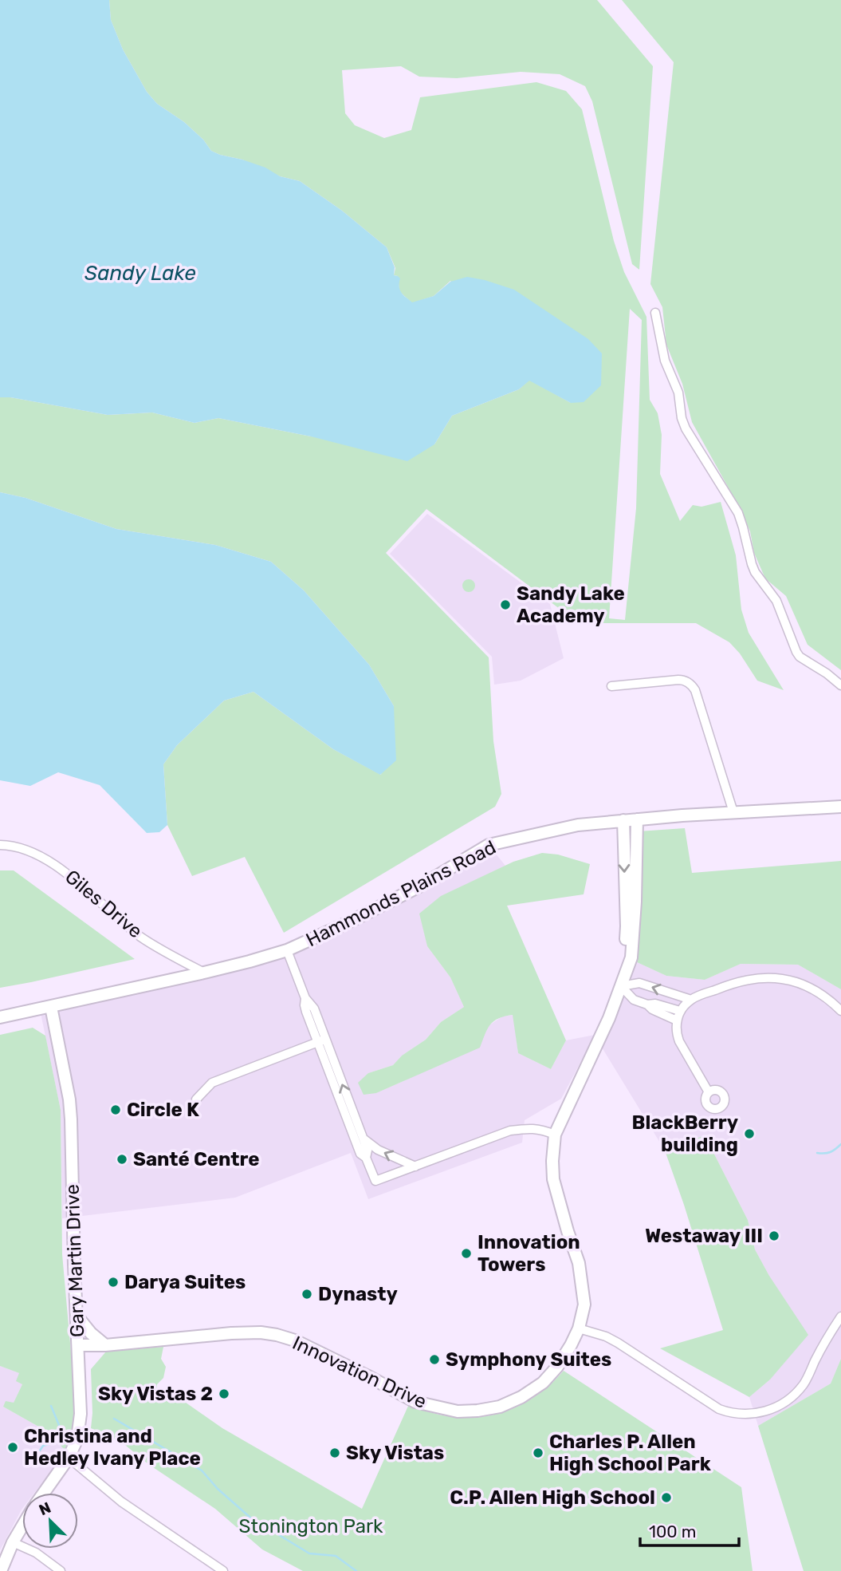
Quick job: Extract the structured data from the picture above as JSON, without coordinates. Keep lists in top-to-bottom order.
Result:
{
  "streets": {
    "street": [
      "Hammonds Plains Road",
      "Giles Drive",
      "Gary Martin Drive",
      "Innovation Drive"
    ]
  },
  "crossings": [
    ["Hammonds Plains Road", "Giles Drive"],
    ["Hammonds Plains Road", "Gary Martin Drive"],
    ["Hammonds Plains Road", "Innovation Drive"],
    ["Gary Martin Drive", "Innovation Drive"]
  ],
  "water": ["Sandy Lake"],
  "parks": ["Stonington Park"],
  "places": [
    "Sandy Lake Academy",
    "Circle K",
    "BlackBerry building",
    "Santé Centre",
    "Westaway III",
    "Innovation Towers",
    "Darya Suites",
    "Dynasty",
    "Symphony Suites",
    "Sky Vistas 2",
    "Christina and Hedley Ivany Place",
    "Sky Vistas",
    "Charles P. Allen High School Park",
    "C.P. Allen High School"
  ],
  "scale_bar": "100 m",
  "north": "top left"
}
